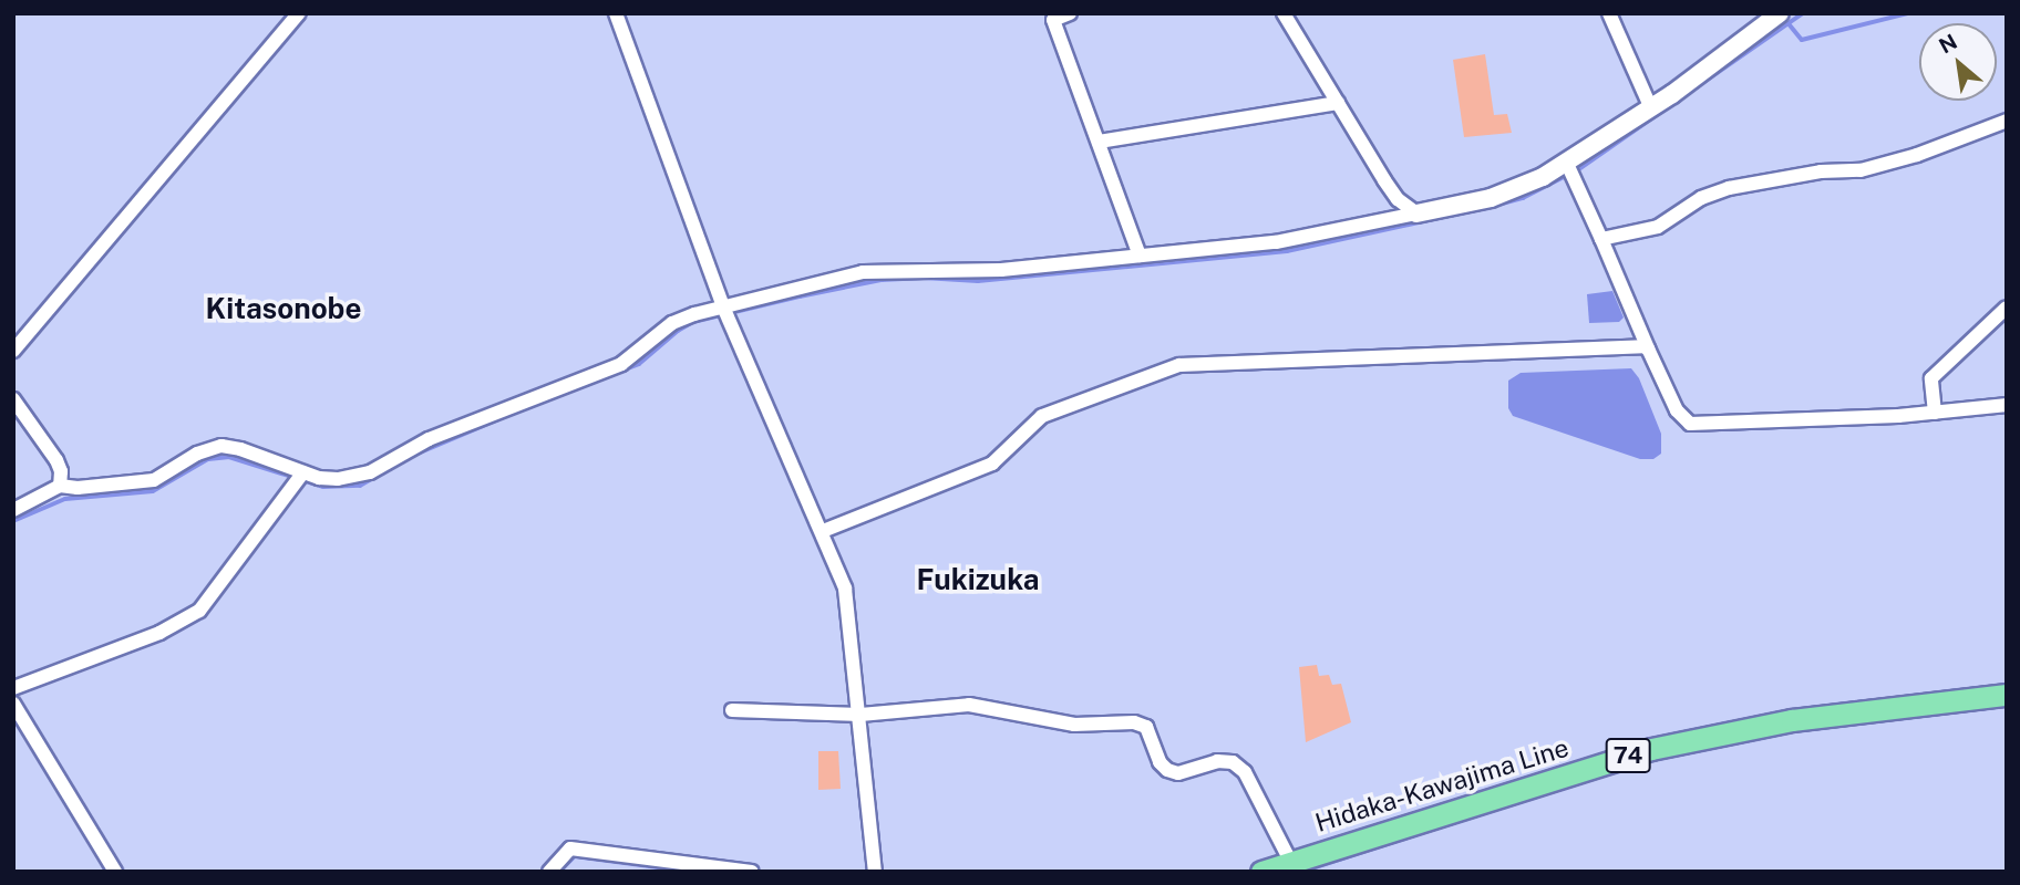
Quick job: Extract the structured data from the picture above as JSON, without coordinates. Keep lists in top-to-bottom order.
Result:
{
  "streets": {
    "main road": ["74", "Hidaka-Kawajima Line"]
  },
  "districts": ["Kitasonobe", "Fukizuka"],
  "north": "top left"
}
